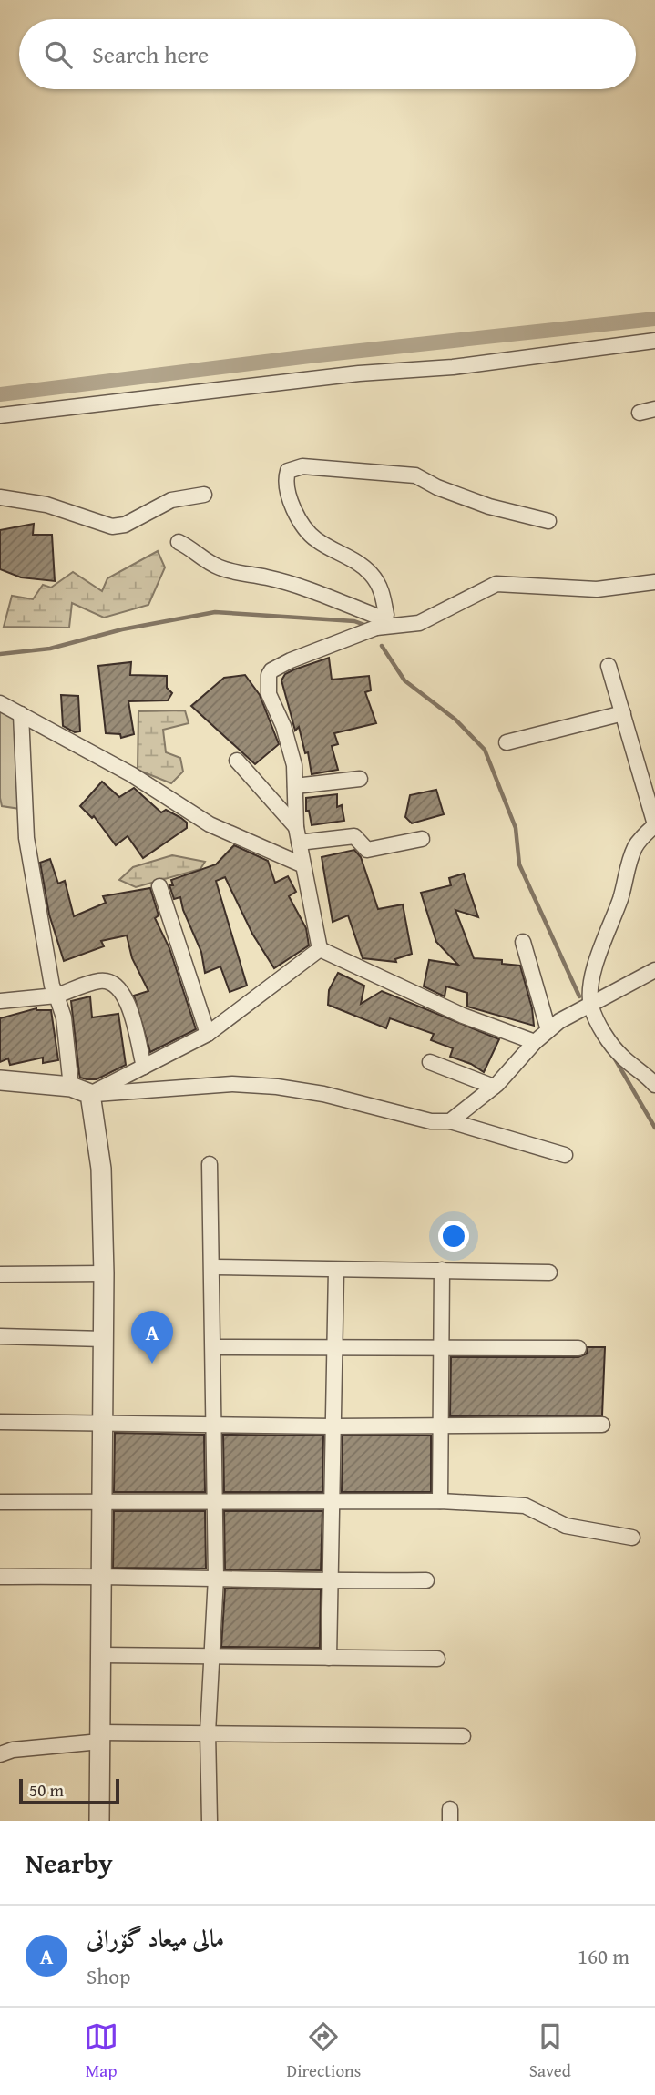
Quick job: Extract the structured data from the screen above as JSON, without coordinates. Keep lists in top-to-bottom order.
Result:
{
  "scale_bar": "50 m",
  "page": {
    "search": "Search here",
    "pins": "A",
    "scale": "50 m",
    "heading": "Nearby",
    "list": [
      {
        "mark": "A",
        "name": "مالی میعاد گۆرانی",
        "note": "Shop",
        "value": "160 m"
      }
    ],
    "nav": ["Map", "Directions", "Saved"]
  }
}
